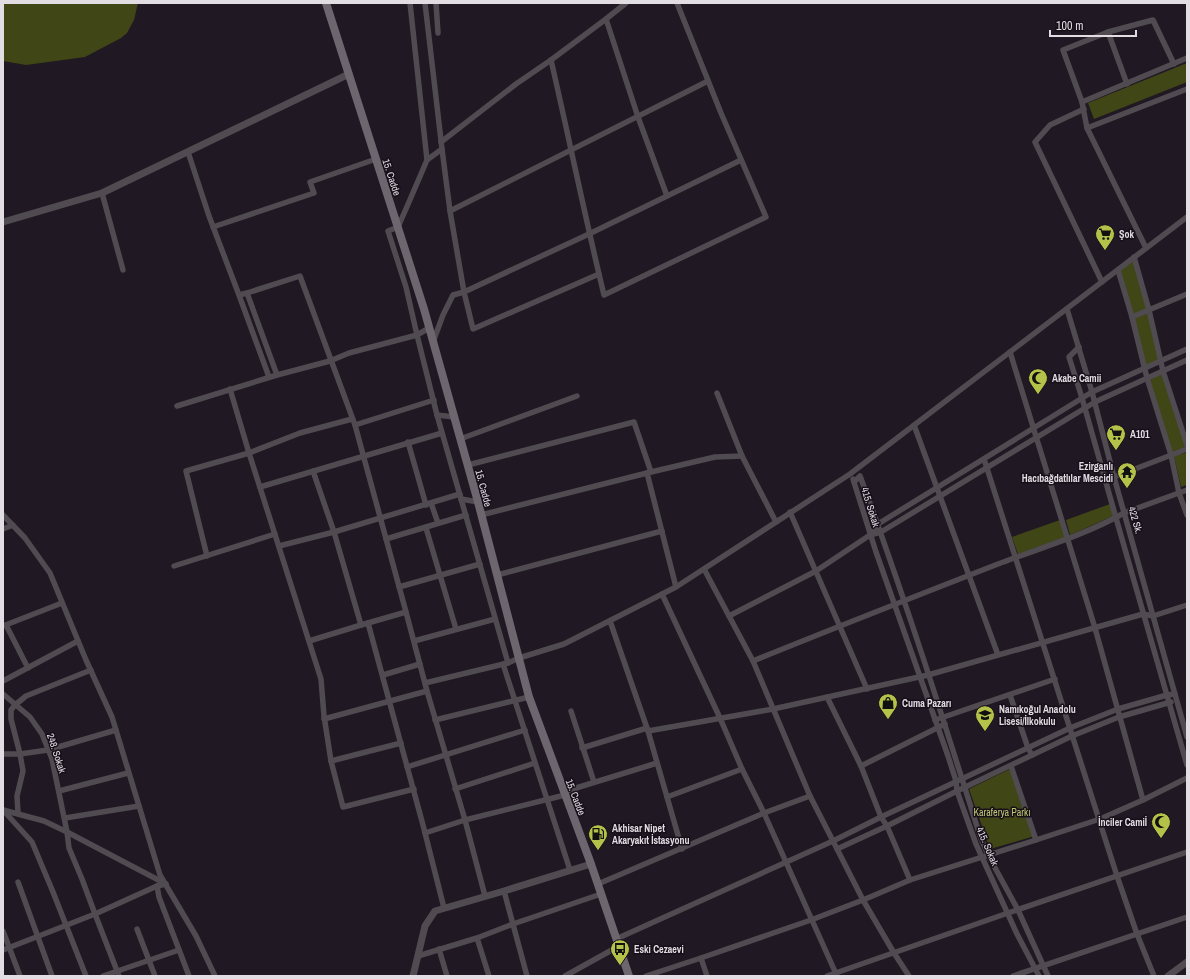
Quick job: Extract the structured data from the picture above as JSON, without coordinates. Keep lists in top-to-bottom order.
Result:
{
  "streets": {
    "main road": ["15. Cadde"],
    "street": ["415. Sokak", "422 Sk.", "248. Sokak"]
  },
  "parks": ["Karaferya Parkı"],
  "places": {
    "supermarket": ["Şok", "A101"],
    "mosque": ["Akabe Camii", "İnciler Camiİ"],
    "temple": ["Ezirganlı Hacıbağdatlılar Mescidi"],
    "shop": ["Cuma Pazarı"],
    "school or university": ["Namıkoğul Anadolu Lisesi/İlkokulu"],
    "fuel station": ["Akhisar Nipet Akaryakıt İstasyonu"],
    "bus stop": ["Eski Cezaevi"]
  },
  "scale_bar": "100 m"
}
